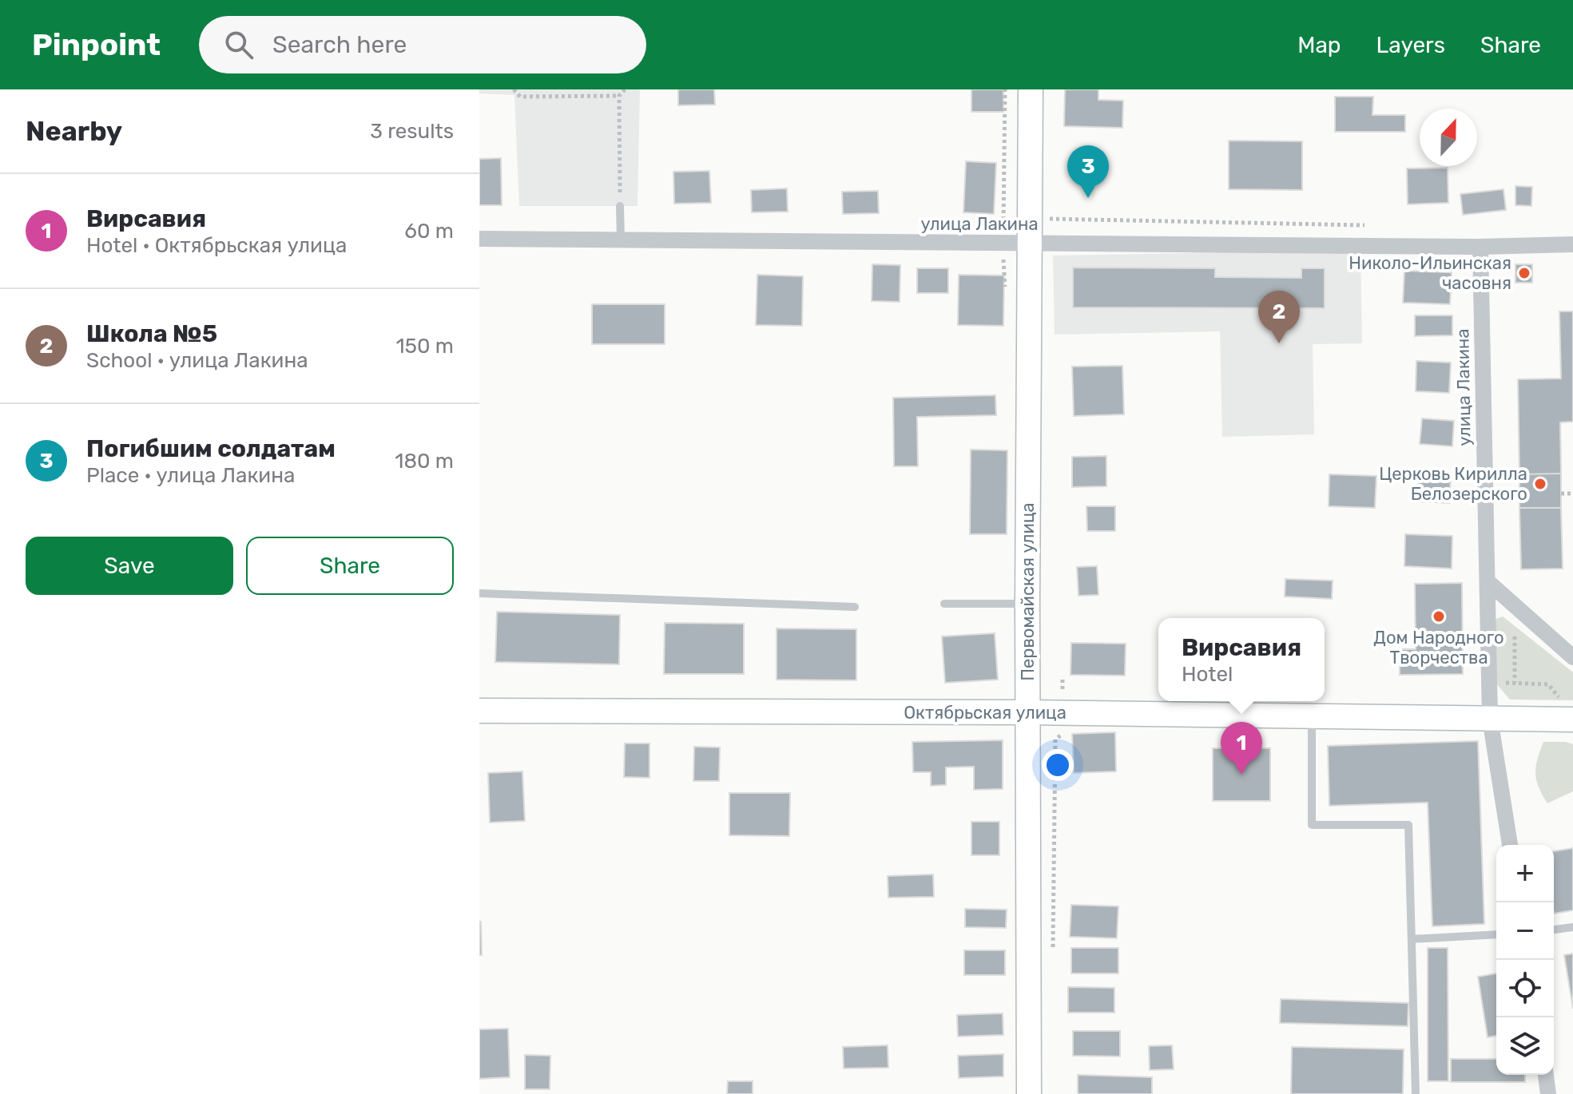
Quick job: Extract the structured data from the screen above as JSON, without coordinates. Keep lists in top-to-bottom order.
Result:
{
  "streets": {
    "street": ["улица Лакина", "Первомайская улица", "Октябрьская улица"]
  },
  "crossings": [
    ["улица Лакина", "Первомайская улица"],
    ["улица Лакина", "Октябрьская улица"],
    ["Первомайская улица", "Октябрьская улица"]
  ],
  "places": ["Николо-Ильинская часовня", "Церковь Кирилла Белозерского", "Дом Народного Творчества"],
  "north": "top",
  "page": {
    "header": "Pinpoint",
    "search": "Search here",
    "nav": ["Map", "Layers", "Share"],
    "heading": ["Nearby", "3 results"],
    "pins": ["3", "2", "1"],
    "list": [
      {
        "mark": "1",
        "name": "Вирсавия",
        "note": "Hotel · Октябрьская улица",
        "value": "60 m"
      },
      {
        "mark": "2",
        "name": "Школа №5",
        "note": "School · улица Лакина",
        "value": "150 m"
      },
      {
        "mark": "3",
        "name": "Погибшим солдатам",
        "note": "Place · улица Лакина",
        "value": "180 m"
      }
    ],
    "buttons": ["Save", "Share"],
    "popup": ["Вирсавия", "Hotel"],
    "map_buttons": ["+", "−"]
  }
}
